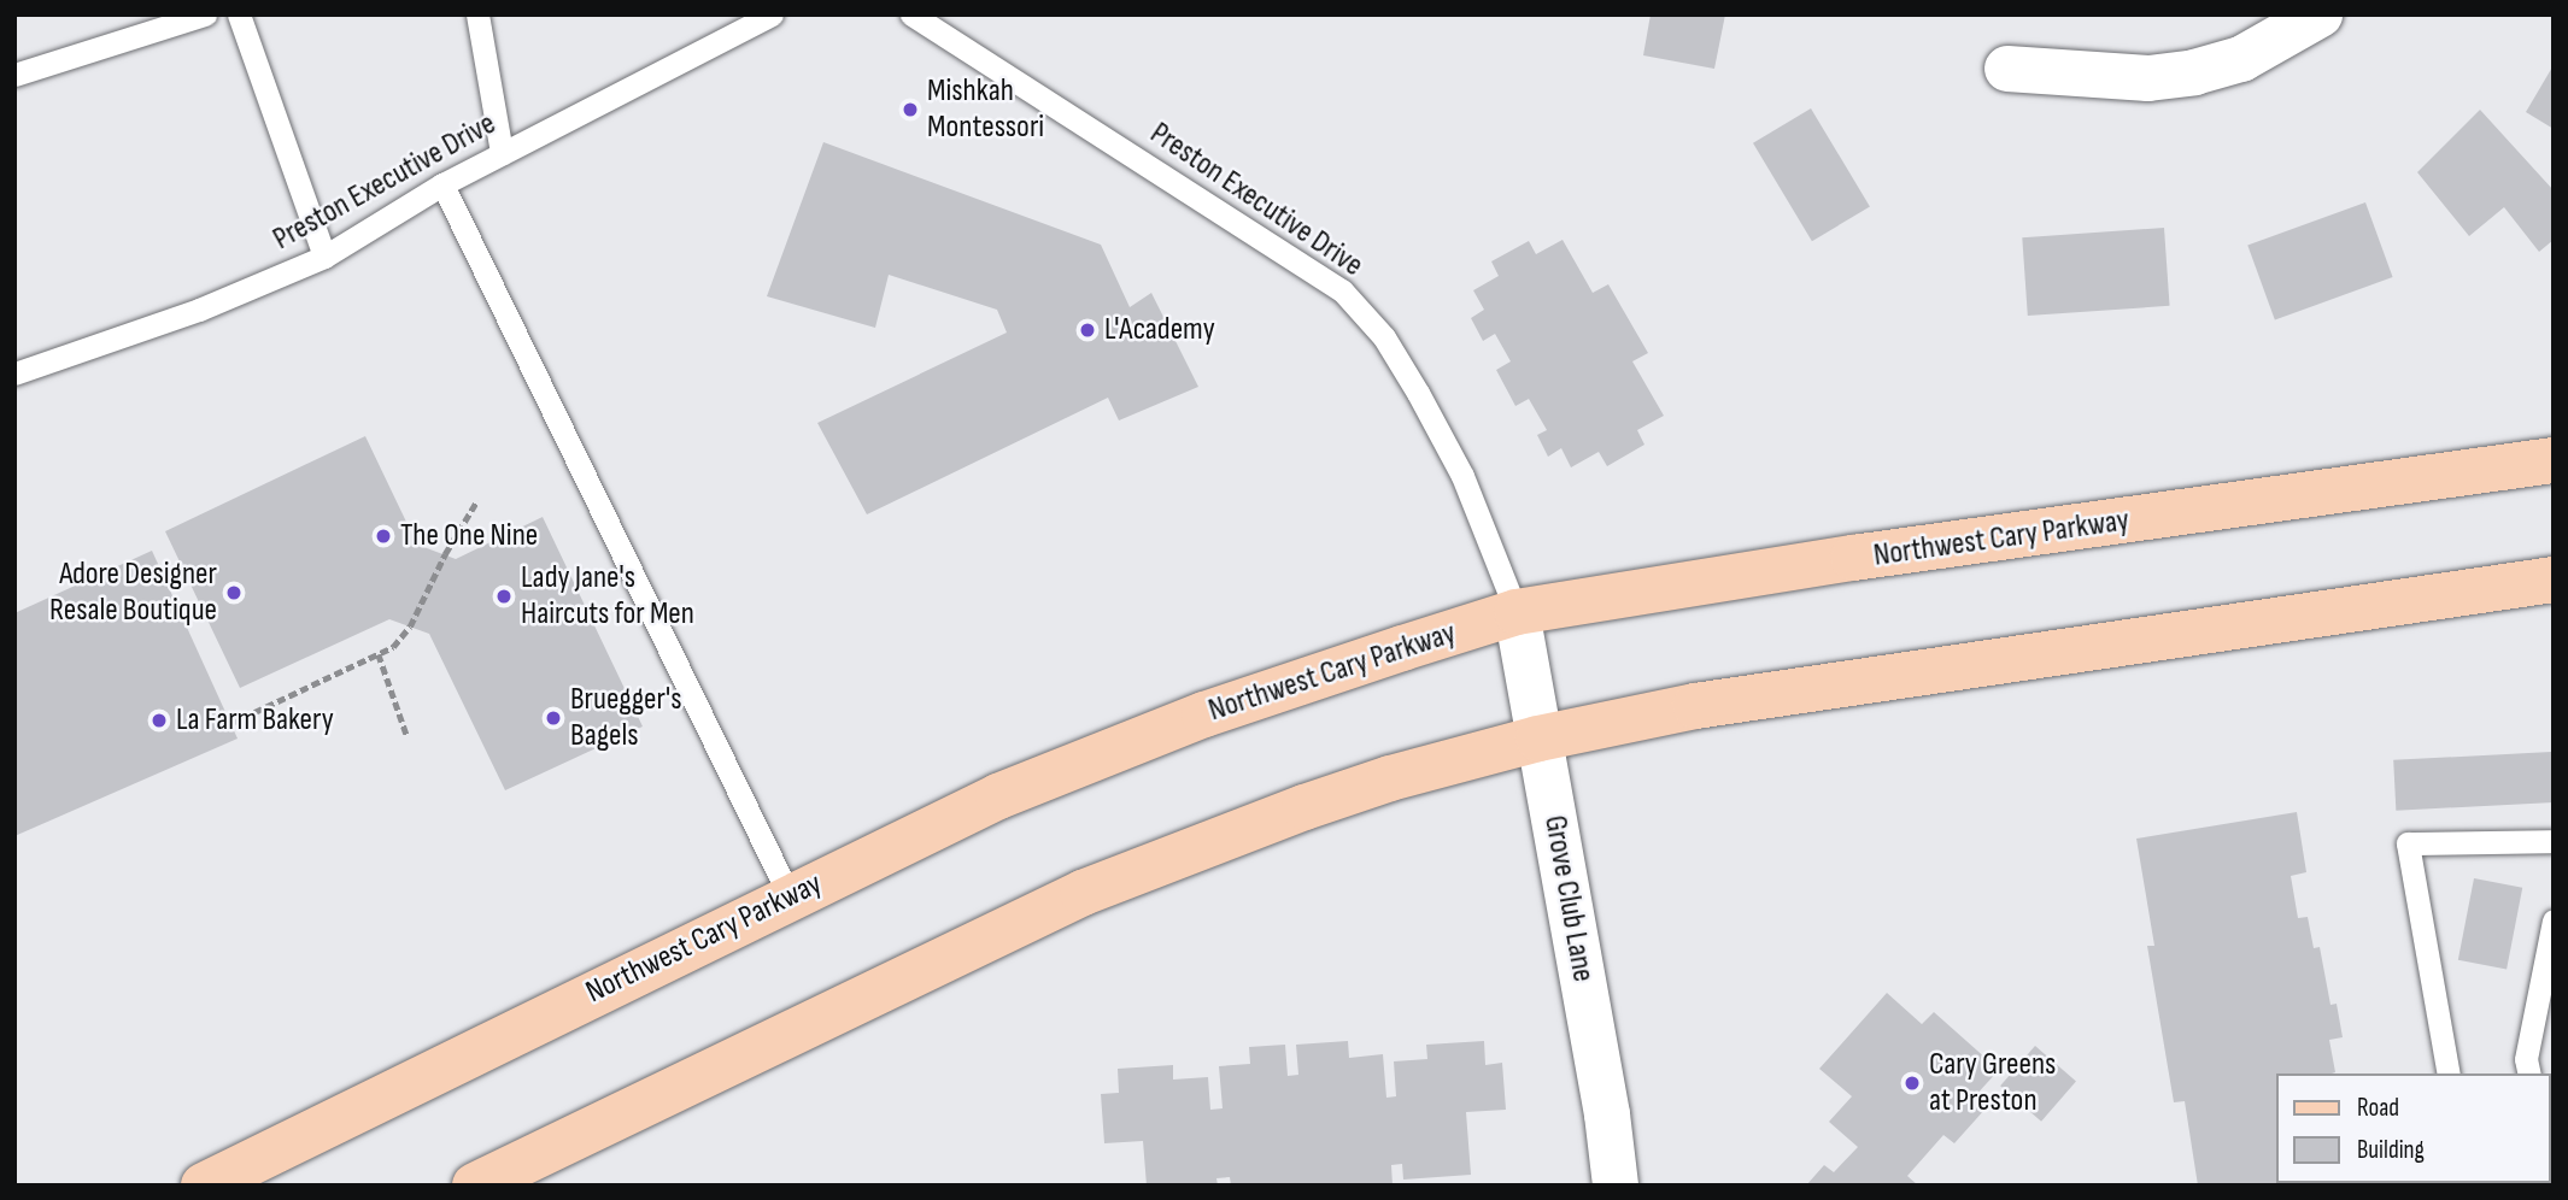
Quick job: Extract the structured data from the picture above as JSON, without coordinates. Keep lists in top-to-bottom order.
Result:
{
  "streets": {
    "main road": ["Northwest Cary Parkway"],
    "street": ["Grove Club Lane"],
    "lane": ["Preston Executive Drive"]
  },
  "crossings": [
    ["Preston Executive Drive", "Northwest Cary Parkway"],
    ["Preston Executive Drive", "Grove Club Lane"],
    ["Northwest Cary Parkway", "Grove Club Lane"]
  ],
  "places": [
    "Mishkah Montessori",
    "L'Academy",
    "The One Nine",
    "Adore Designer Resale Boutique",
    "Lady Jane's Haircuts for Men",
    "Bruegger's Bagels",
    "La Farm Bakery",
    "Cary Greens at Preston"
  ],
  "legend": ["Road", "Building"]
}
